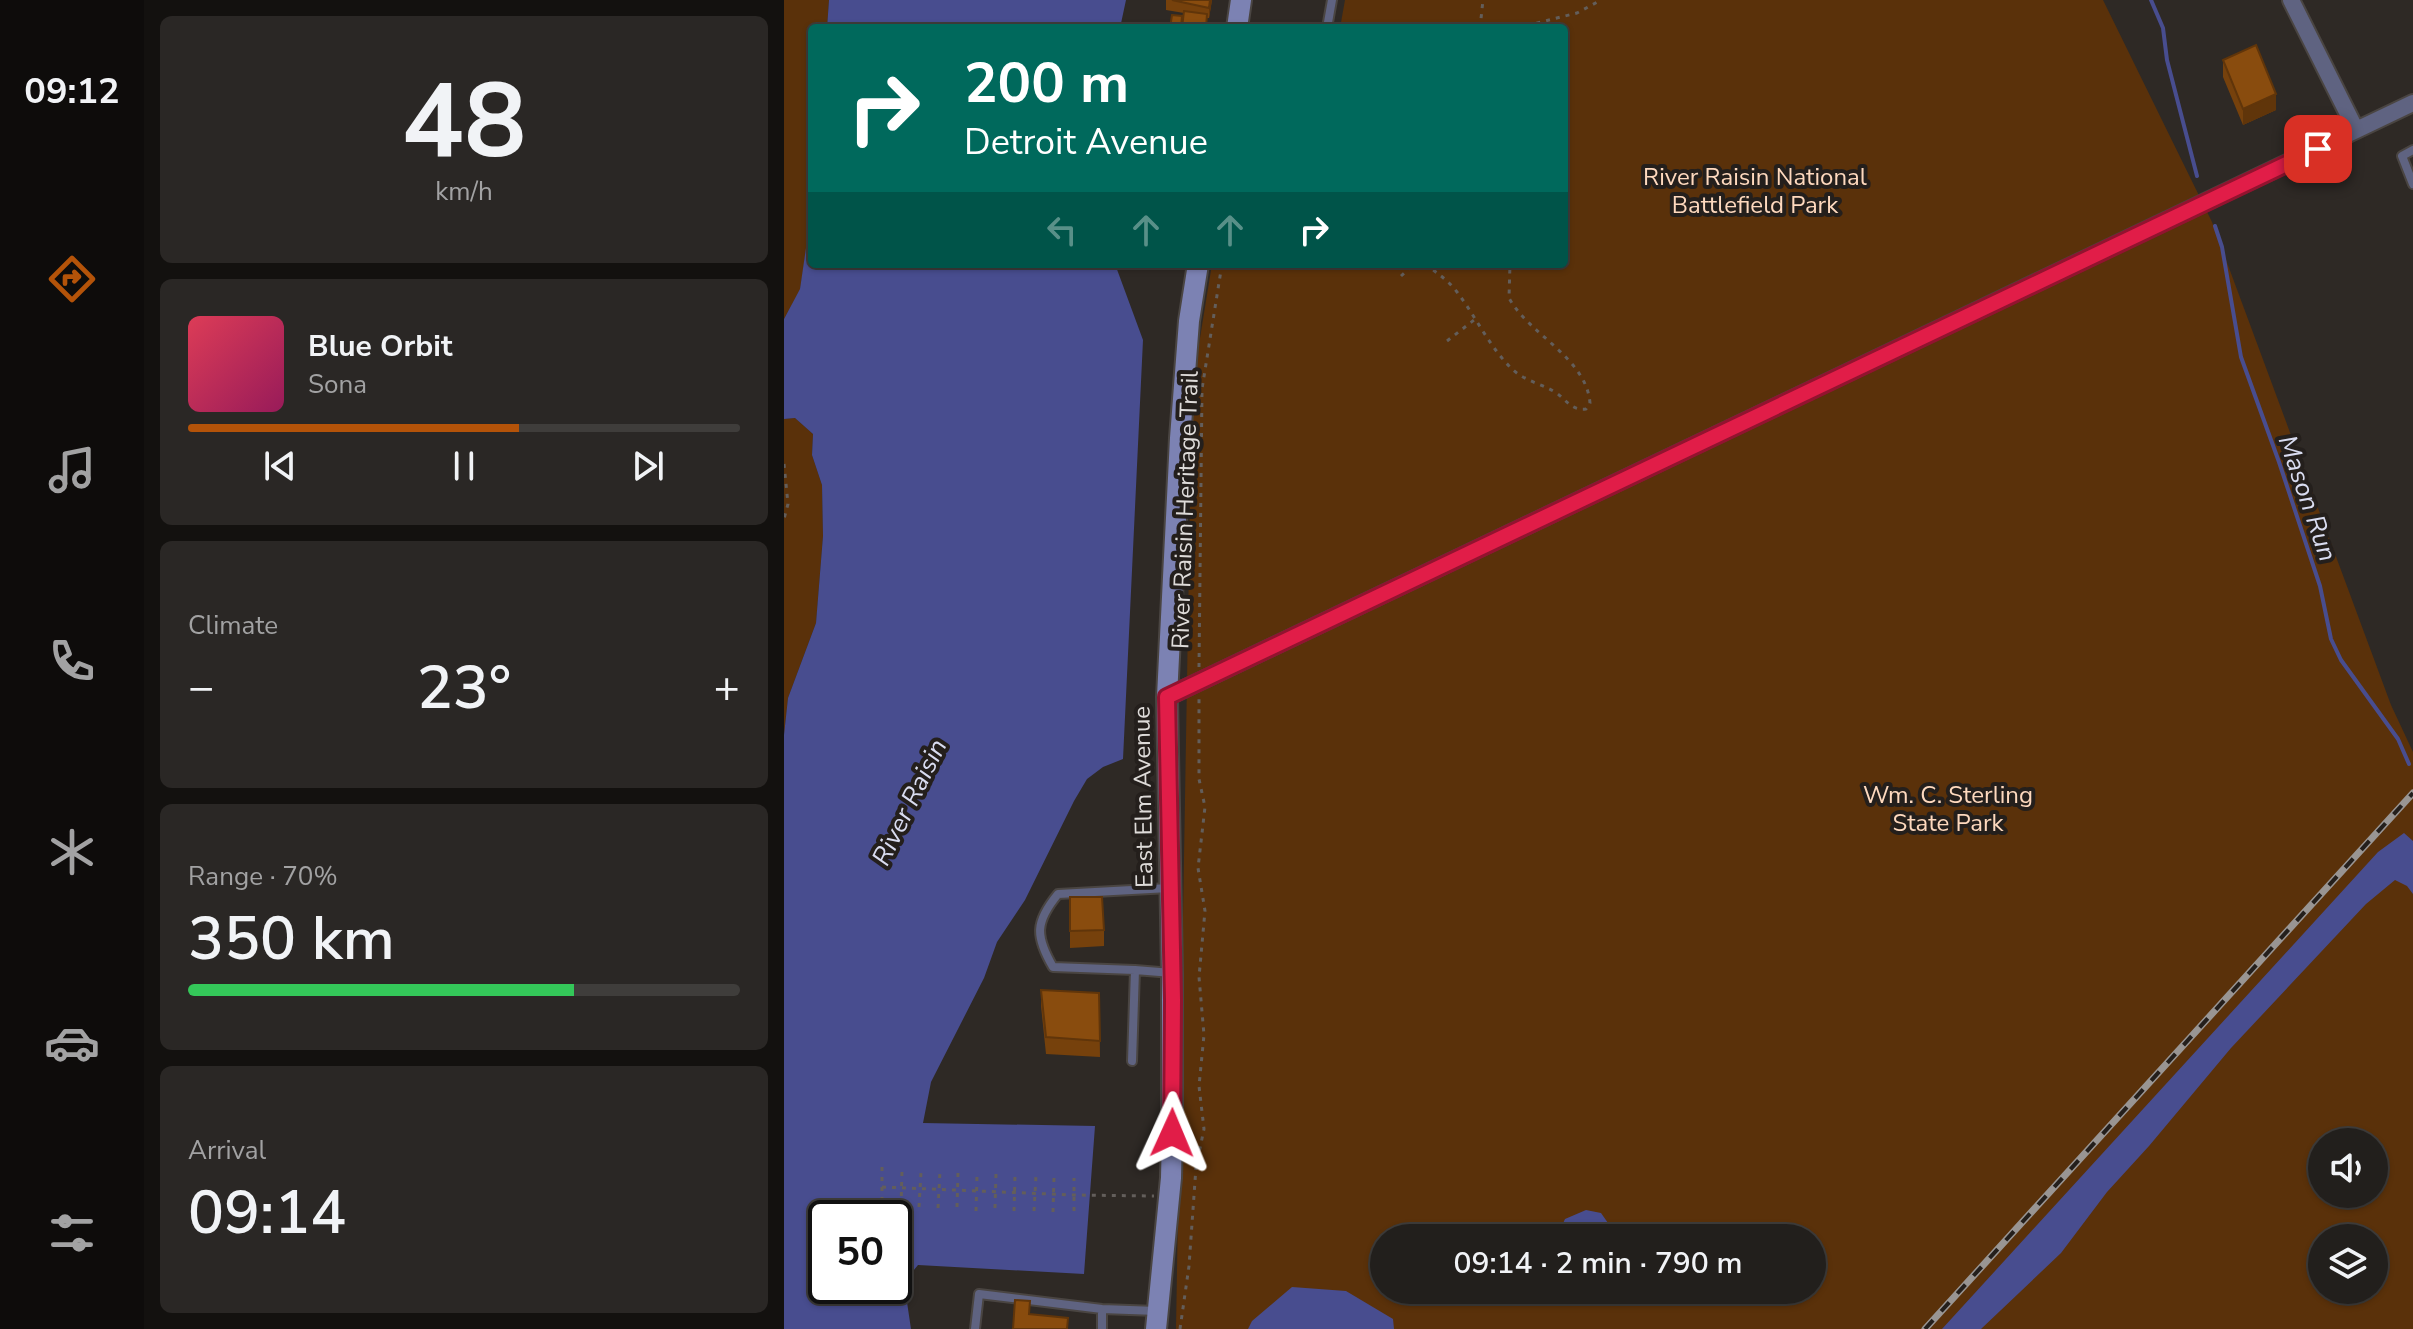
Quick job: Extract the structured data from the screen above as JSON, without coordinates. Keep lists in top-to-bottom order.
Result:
{
  "streets": {
    "main road": ["East Elm Avenue"],
    "path": ["River Raisin Heritage Trail"]
  },
  "water": ["Mason Run", "River Raisin"],
  "parks": ["River Raisin National Battlefield Park", "Wm. C. Sterling State Park"],
  "page": {
    "tabs": "09:12",
    "tile": [
      ["48", "km/h"],
      "Climate",
      ["Range · 70%", "350 km"],
      ["Arrival", "09:14"]
    ],
    "turn": ["200 m", "Detroit Avenue"],
    "song": ["Blue Orbit", "Sona"],
    "heat": ["−", "23°", "+"],
    "limit": "50",
    "trip": "09:14 · 2 min · 790 m"
  }
}
